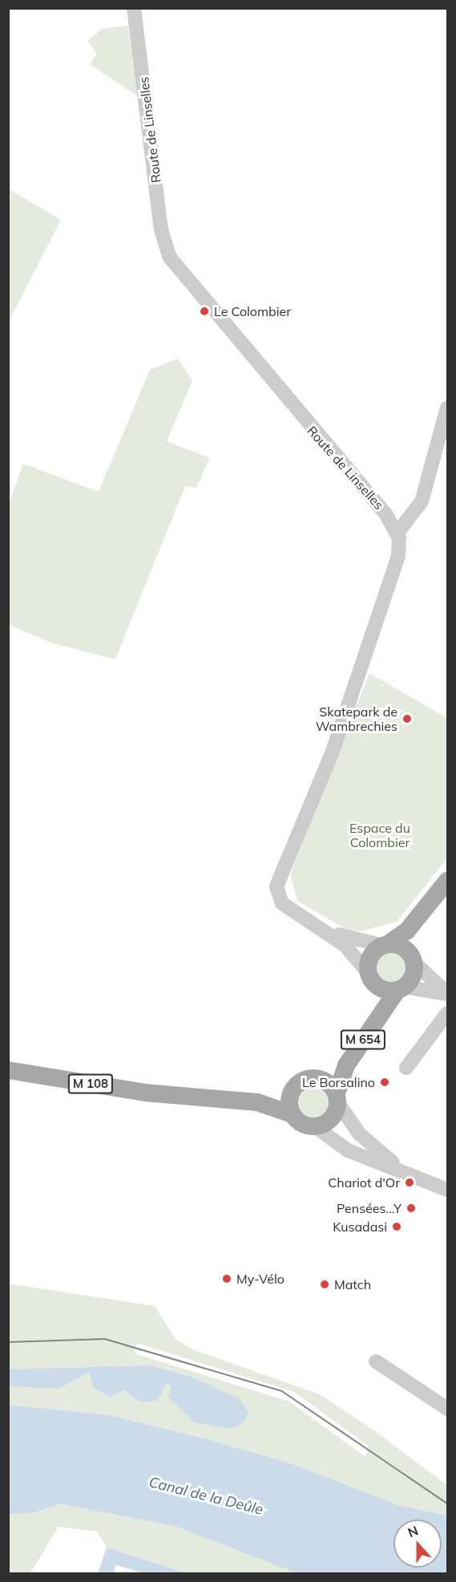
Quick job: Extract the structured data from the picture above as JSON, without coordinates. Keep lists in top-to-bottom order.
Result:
{
  "streets": {
    "main road": ["M 654", "M 108"],
    "street": ["Route de Linselles"]
  },
  "crossings": [
    ["M 654", "M 108"]
  ],
  "water": ["Canal de la Deûle"],
  "parks": ["Espace du Colombier"],
  "places": [
    "Le Colombier",
    "Skatepark de Wambrechies",
    "Le Borsalino",
    "Chariot d'Or",
    "Pensées...Y",
    "Kusadasi",
    "My-Vélo",
    "Match"
  ],
  "north": "top"
}
